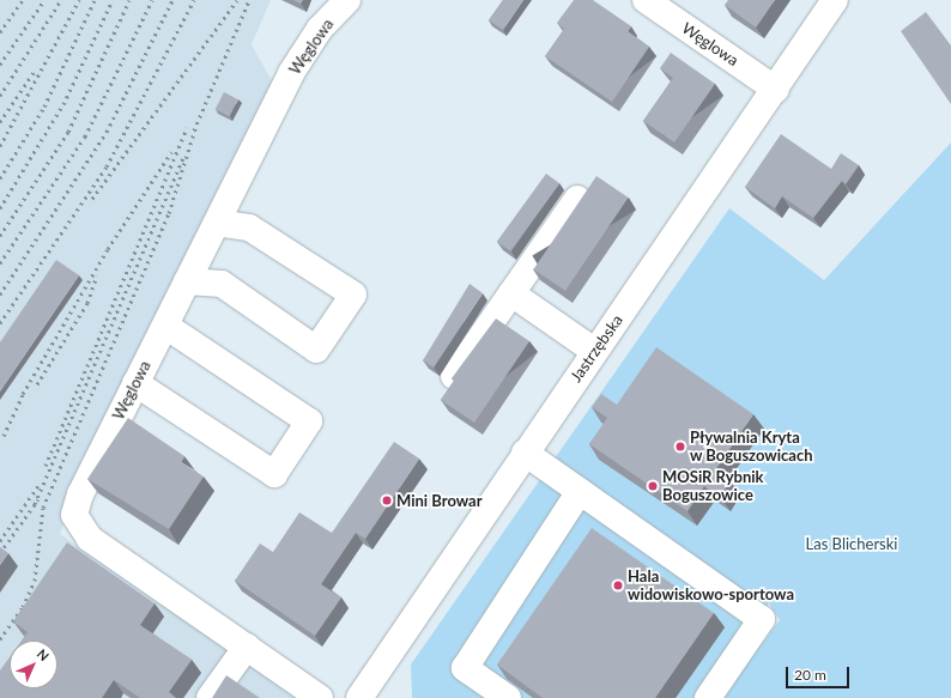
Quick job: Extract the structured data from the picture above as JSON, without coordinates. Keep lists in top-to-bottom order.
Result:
{
  "streets": {
    "street": ["Węglowa", "Jastrzębska"]
  },
  "crossings": [
    ["Węglowa", "Jastrzębska"]
  ],
  "parks": ["Las Blicherski"],
  "places": [
    "Pływalnia Kryta w Boguszowicach",
    "MOSiR Rybnik Boguszowice",
    "Mini Browar",
    "Hala widowiskowo-sportowa"
  ],
  "scale_bar": "20 m",
  "north": "top right"
}
